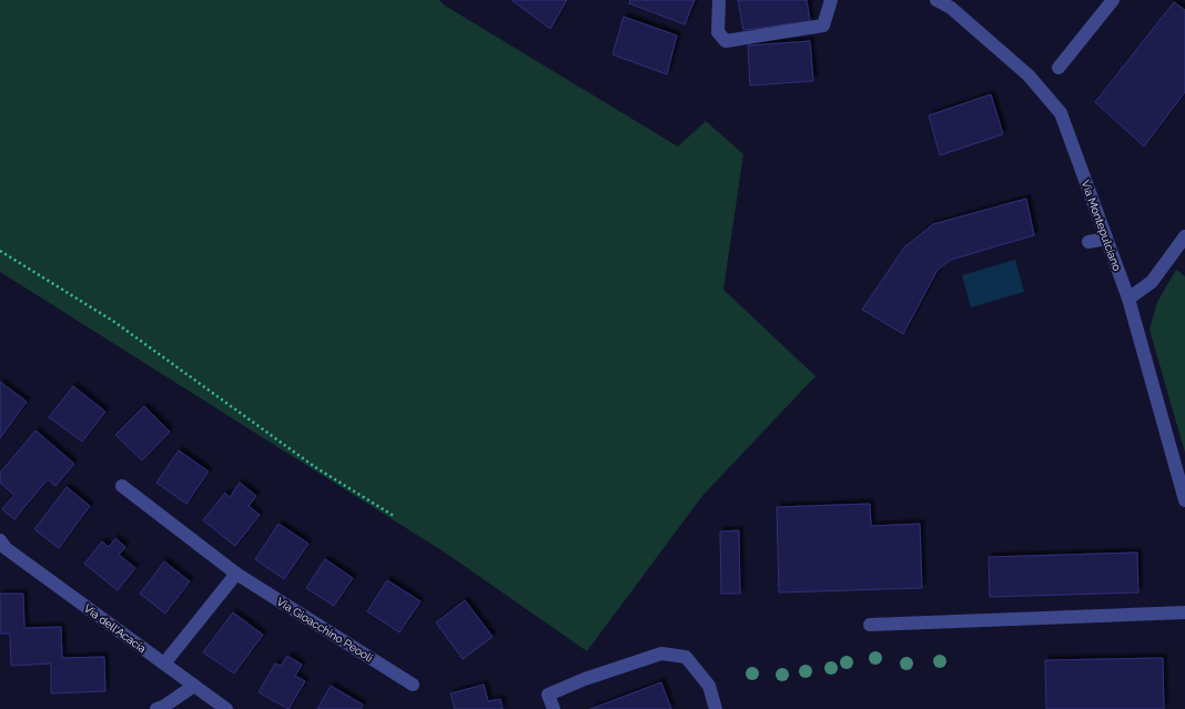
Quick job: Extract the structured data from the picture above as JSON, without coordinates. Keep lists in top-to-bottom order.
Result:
{
  "streets": {
    "street": ["Via Montepulciano", "Via dell'Acacia", "Via Gioacchino Peooli"]
  }
}
